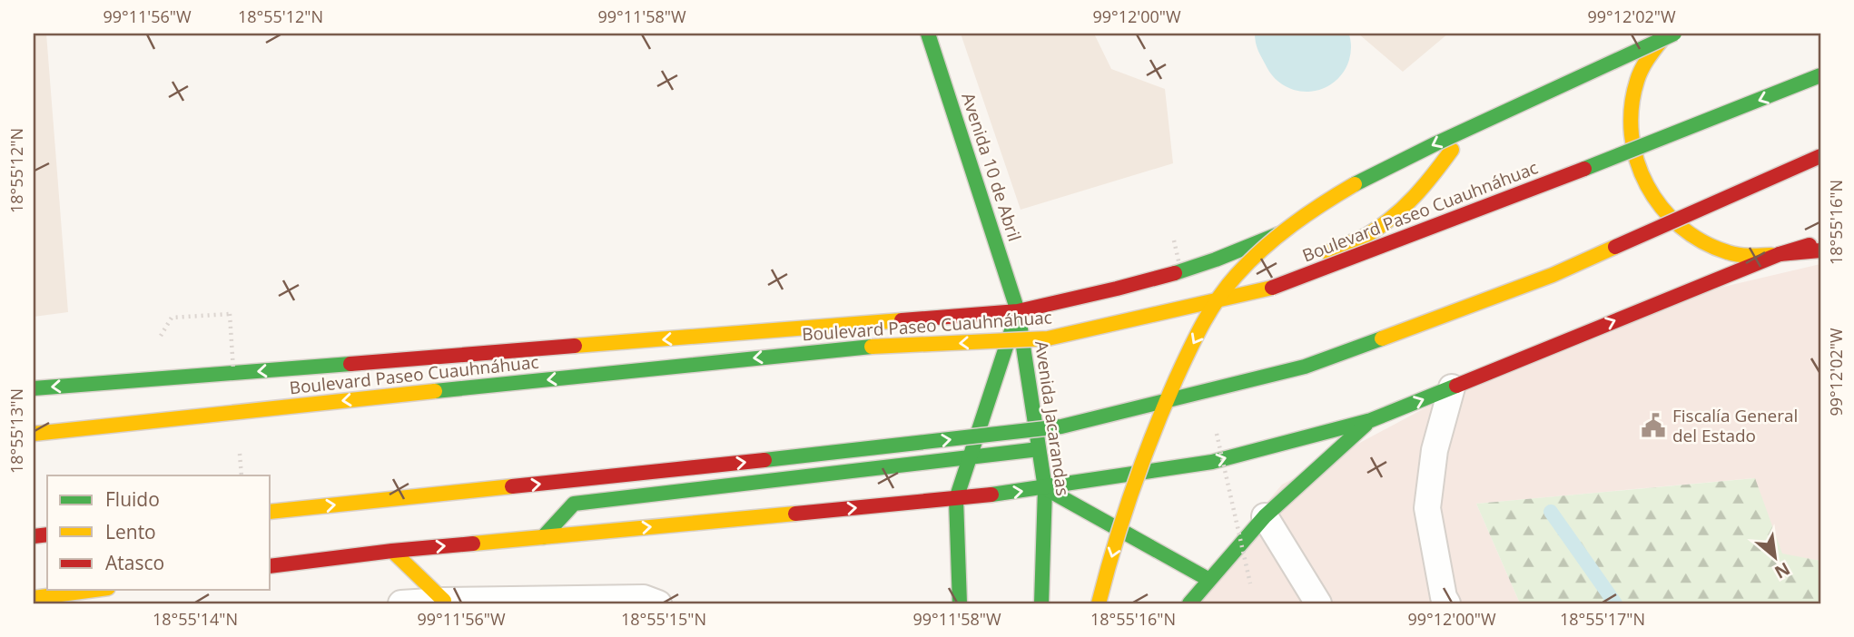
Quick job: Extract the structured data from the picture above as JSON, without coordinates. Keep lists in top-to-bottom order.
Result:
{
  "streets": {
    "main road": ["Avenida 10 de Abril", "Boulevard Paseo Cuauhnáhuac", "Avenida Jacarandas"]
  },
  "crossings": [
    ["Avenida 10 de Abril", "Boulevard Paseo Cuauhnáhuac"],
    ["Avenida 10 de Abril", "Avenida Jacarandas"],
    ["Boulevard Paseo Cuauhnáhuac", "Avenida Jacarandas"]
  ],
  "places": {
    "public building": ["Fiscalía General del Estado"]
  },
  "legend": ["Fluido", "Lento", "Atasco"],
  "north": "bottom right",
  "coordinates": [
    "99°11'56\"W",
    "18°55'12\"N",
    "99°11'58\"W",
    "99°12'00\"W",
    "99°12'02\"W",
    "18°55'16\"N",
    "18°55'13\"N",
    "18°55'14\"N",
    "18°55'15\"N",
    "18°55'17\"N"
  ]
}
